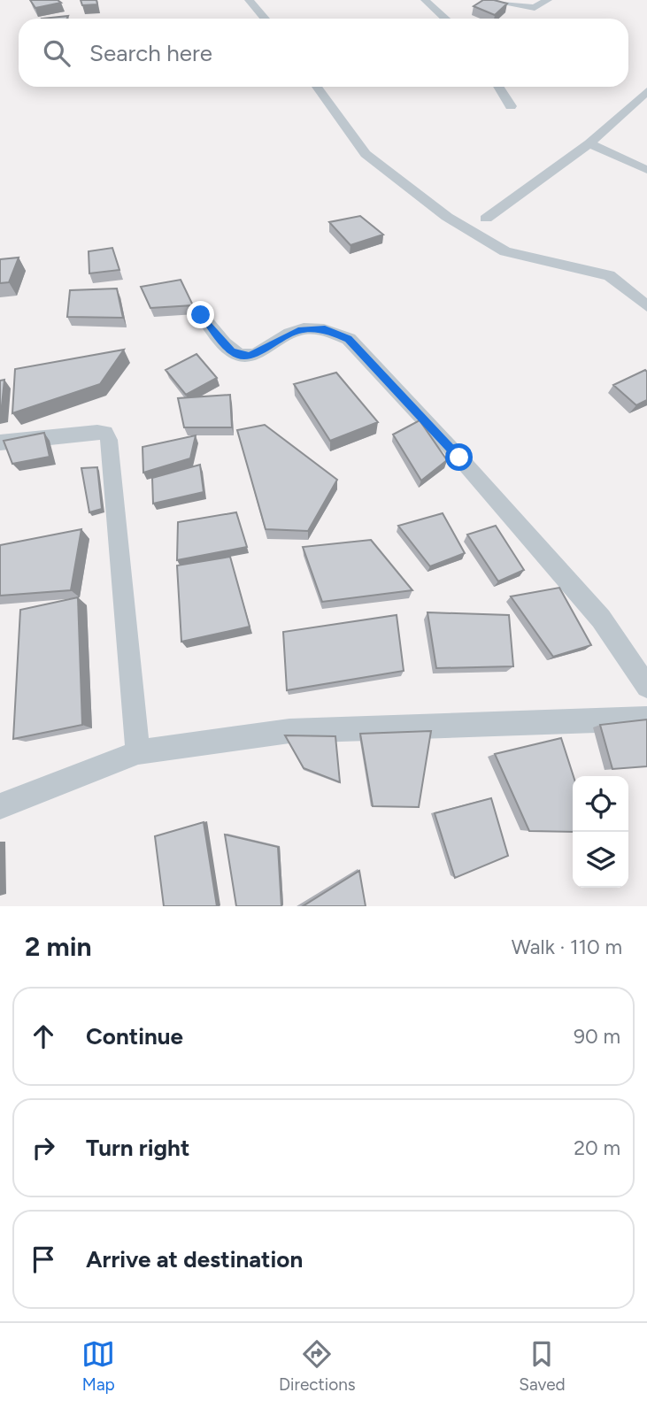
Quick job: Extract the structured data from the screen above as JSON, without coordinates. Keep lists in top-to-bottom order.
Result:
{
  "page": {
    "search": "Search here",
    "heading": ["2 min", "Walk · 110 m"],
    "list": [
      ["Continue", "90 m"],
      ["Turn right", "20 m"],
      "Arrive at destination"
    ],
    "nav": ["Map", "Directions", "Saved"]
  }
}
